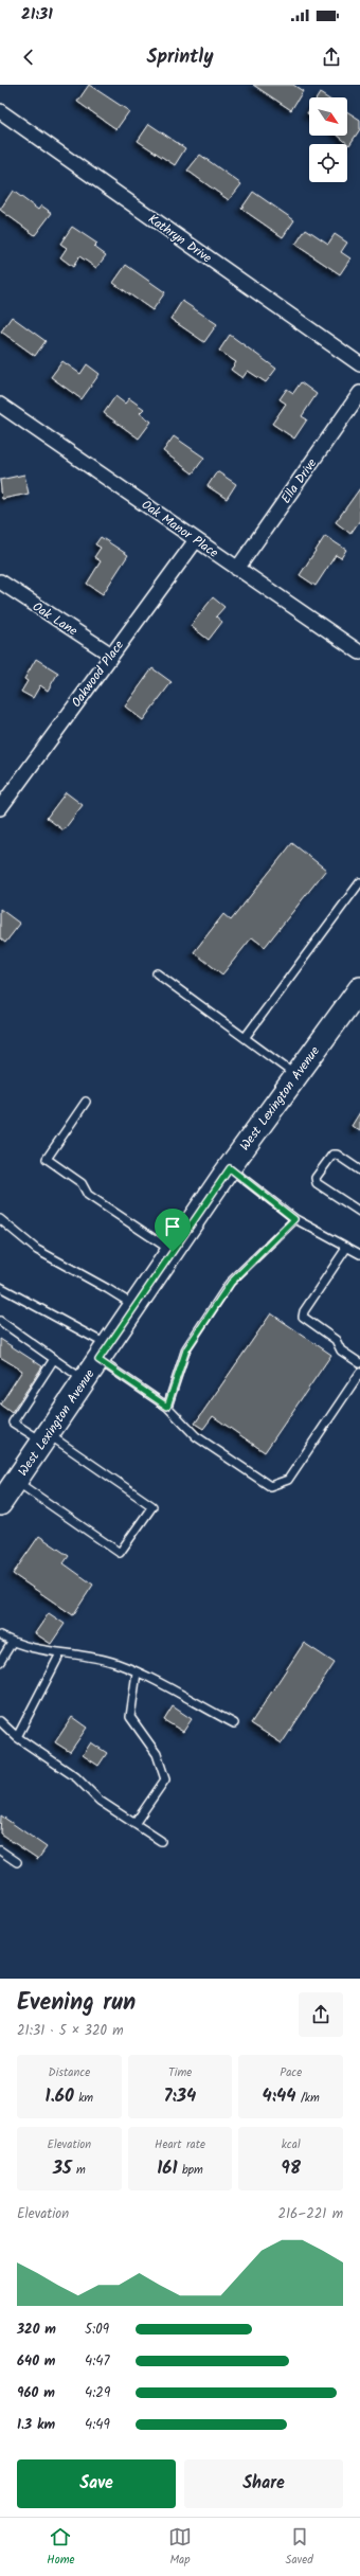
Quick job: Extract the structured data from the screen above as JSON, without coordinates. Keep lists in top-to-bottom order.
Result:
{
  "streets": {
    "main road": ["West Lexington Avenue"],
    "street": [
      "Kathryn Drive",
      "Ella Drive",
      "Oak Manor Place",
      "Oak Lane",
      "Oakwood Place"
    ]
  },
  "crossings": [
    ["Ella Drive", "Oak Manor Place"],
    ["Oak Manor Place", "Oakwood Place"],
    ["Oak Lane", "Oakwood Place"]
  ],
  "north": "bottom right",
  "page": {
    "status": "21:31",
    "header": "Sprintly",
    "heading": ["Evening run", "21:31 · 5 × 320 m"],
    "stats": [
      ["Distance", "1.60 km"],
      ["Time", "7:34"],
      ["Pace", "4:44 /km"],
      ["Elevation", "35 m"],
      ["Heart rate", "161 bpm"],
      ["kcal", "98"]
    ],
    "chart": ["Elevation", "216–221 m"],
    "list": [
      {
        "name": "320 m",
        "note": "5:09"
      },
      {
        "name": "640 m",
        "note": "4:47"
      },
      {
        "name": "960 m",
        "note": "4:29"
      },
      {
        "name": "1.3 km",
        "note": "4:49"
      }
    ],
    "buttons": ["Save", "Share"],
    "tabs": ["Home", "Map", "Saved"]
  }
}
